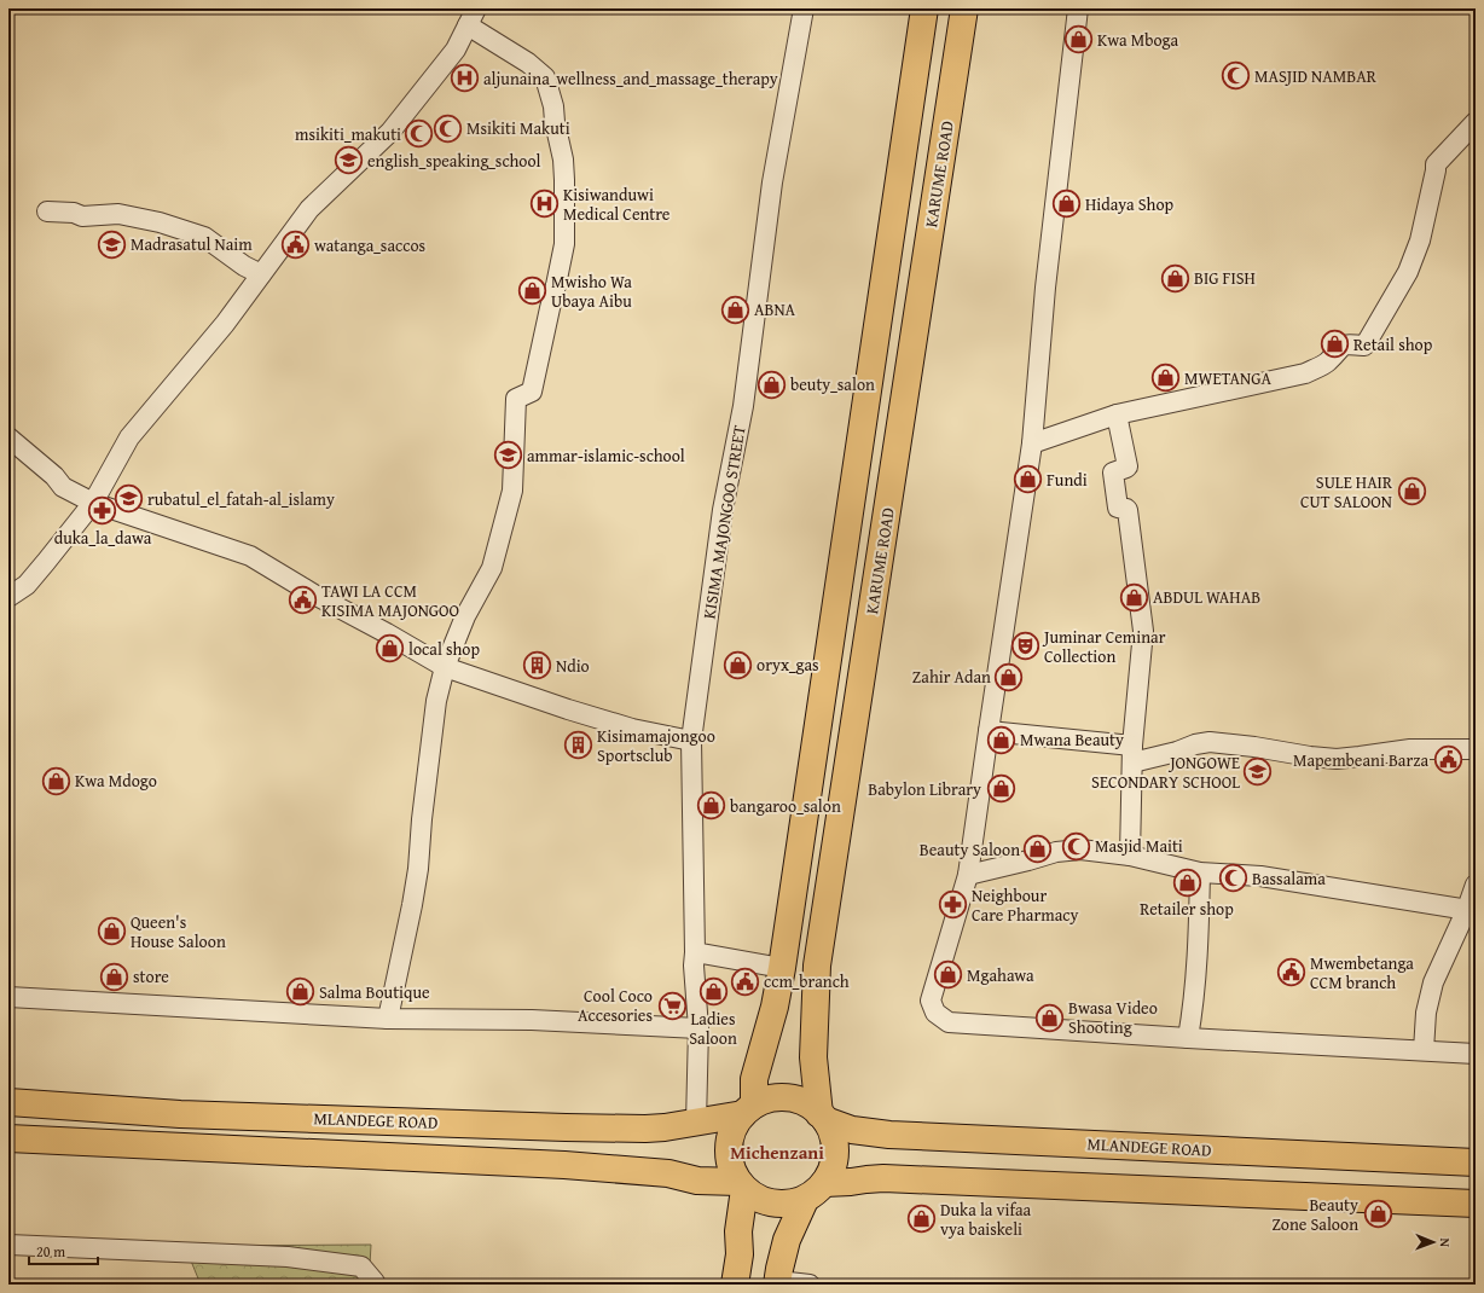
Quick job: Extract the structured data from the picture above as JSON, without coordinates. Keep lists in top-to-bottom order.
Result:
{
  "streets": {
    "main road": ["KARUME ROAD", "MLANDEGE ROAD"],
    "street": ["KISIMA MAJONGOO STREET"]
  },
  "crossings": [
    ["KARUME ROAD", "MLANDEGE ROAD"],
    ["KISIMA MAJONGOO STREET", "MLANDEGE ROAD"]
  ],
  "districts": ["Michenzani"],
  "places": {
    "shop": [
      "Kwa Mboga",
      "Hidaya Shop",
      "BIG FISH",
      "Mwisho Wa Ubaya Aibu",
      "ABNA",
      "Retail shop",
      "MWETANGA",
      "beuty_salon",
      "Fundi",
      "SULE HAIR CUT SALOON",
      "ABDUL WAHAB",
      "local shop",
      "oryx_gas",
      "Zahir Adan",
      "Mwana Beauty",
      "Kwa Mdogo",
      "Babylon Library",
      "bangaroo_salon",
      "Beauty Saloon",
      "Retailer shop",
      "Queen's House Saloon",
      "Mgahawa",
      "store",
      "Salma Boutique",
      "Ladies Saloon",
      "Bwasa Video Shooting",
      "Beauty Zone Saloon",
      "Duka la vifaa vya baiskeli"
    ],
    "mosque": [
      "MASJID NAMBAR",
      "Msikiti Makuti",
      "msikiti_makuti",
      "Masjid Maiti",
      "Bassalama"
    ],
    "hospital": ["aljunaina_wellness_and_massage_therapy", "Kisiwanduwi Medical Centre"],
    "school or university": [
      "english_speaking_school",
      "Madrasatul Naim",
      "ammar-islamic-school",
      "rubatul_el_fatah-al_islamy",
      "JONGOWE SECONDARY SCHOOL"
    ],
    "public building": [
      "watanga_saccos",
      "TAWI LA CCM KISIMA MAJONGOO",
      "Mapembeani Barza",
      "Mwembetanga CCM branch",
      "ccm_branch"
    ],
    "pharmacy": ["duka_la_dawa", "Neighbour Care Pharmacy"],
    "theatre": ["Juminar Ceminar Collection"],
    "building": ["Ndio", "Kisimamajongoo Sportsclub"],
    "supermarket": ["Cool Coco Accesories"]
  },
  "scale_bar": "20 m",
  "north": "right"
}
